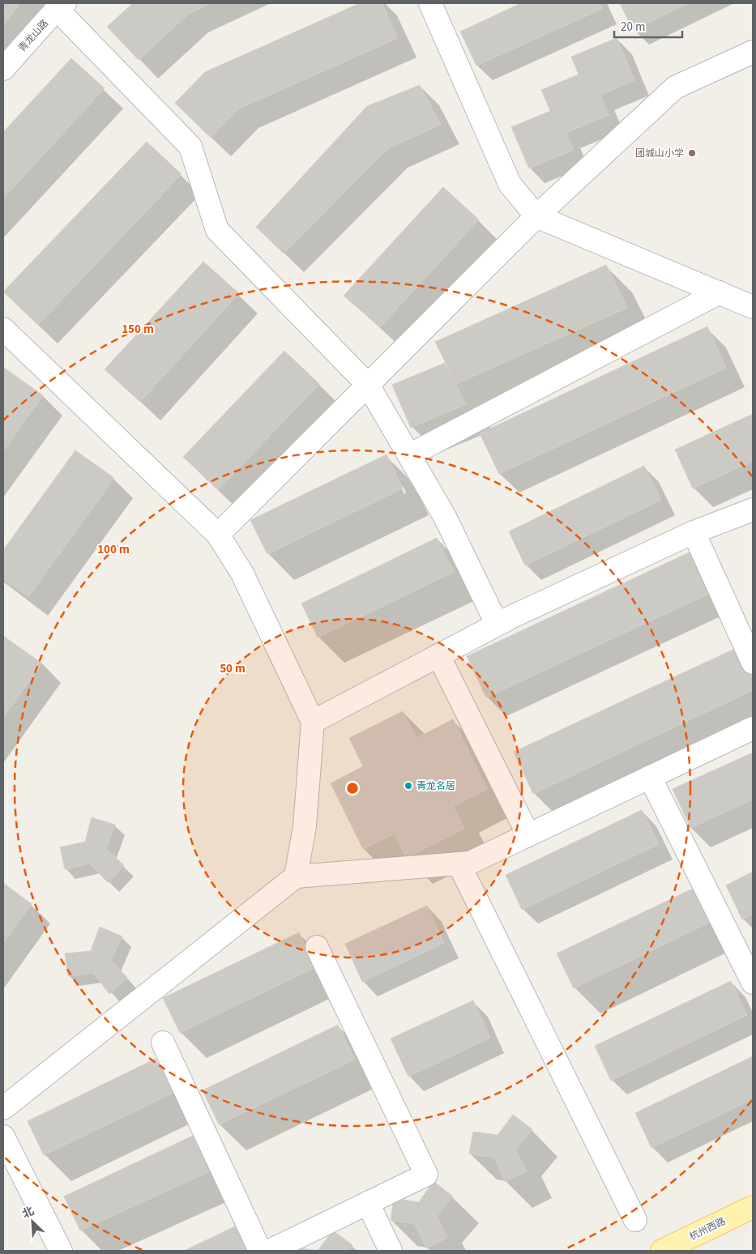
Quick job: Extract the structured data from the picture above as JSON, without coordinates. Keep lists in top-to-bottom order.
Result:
{
  "streets": {
    "main road": ["杭州西路"],
    "street": ["青龙山路"]
  },
  "places": ["团城山小学", "青龙名居"],
  "scale_bar": "20 m",
  "north": "top left",
  "rings": ["150 m", "100 m", "50 m"]
}
